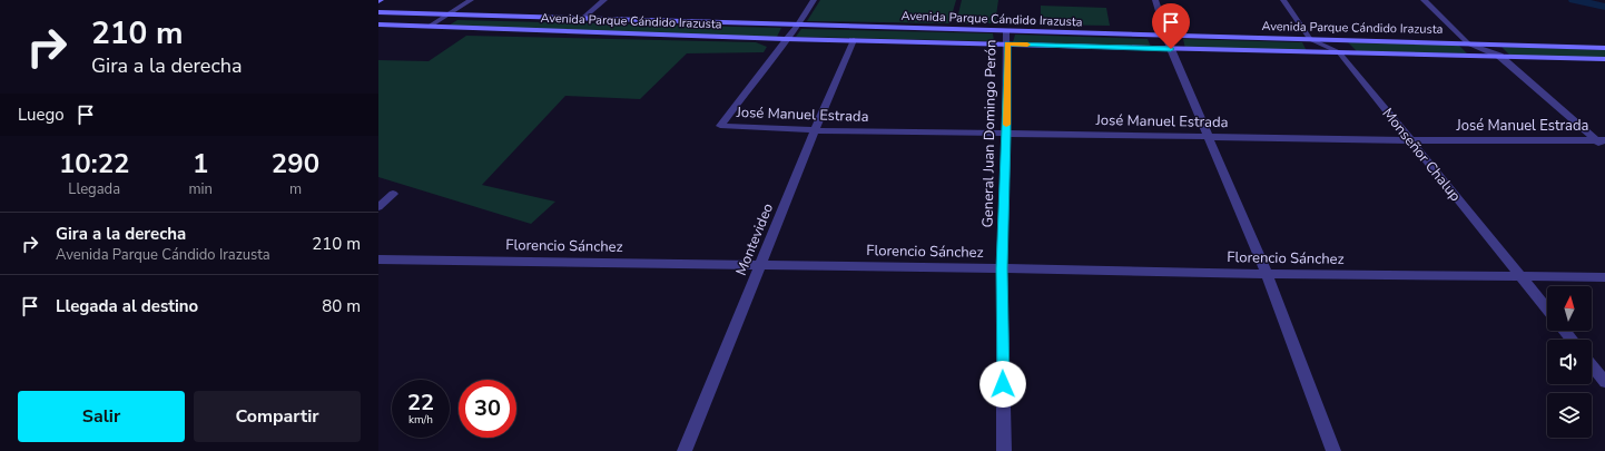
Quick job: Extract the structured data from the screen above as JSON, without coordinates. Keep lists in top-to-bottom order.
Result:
{
  "streets": {
    "main road": ["Avenida Parque Cándido Irazusta"],
    "street": [
      "José Manuel Estrada",
      "General Juan Domingo Perón",
      "Monseñor Chalup",
      "Montevideo",
      "Florencio Sánchez"
    ]
  },
  "crossings": [
    ["Avenida Parque Cándido Irazusta", "José Manuel Estrada"],
    ["Avenida Parque Cándido Irazusta", "General Juan Domingo Perón"],
    ["Avenida Parque Cándido Irazusta", "Monseñor Chalup"],
    ["Avenida Parque Cándido Irazusta", "Montevideo"],
    ["José Manuel Estrada", "General Juan Domingo Perón"],
    ["José Manuel Estrada", "Monseñor Chalup"],
    ["José Manuel Estrada", "Montevideo"],
    ["General Juan Domingo Perón", "Florencio Sánchez"],
    ["Monseñor Chalup", "Florencio Sánchez"],
    ["Montevideo", "Florencio Sánchez"]
  ],
  "north": "top",
  "page": {
    "turn": ["210 m", "Gira a la derecha"],
    "then": "Luego",
    "eta": [
      "10:22",
      "Llegada",
      "1",
      "min",
      "290",
      "m"
    ],
    "list": [
      {
        "name": "Gira a la derecha",
        "note": "Avenida Parque Cándido Irazusta",
        "value": "210 m"
      },
      {
        "name": "Llegada al destino",
        "value": "80 m"
      }
    ],
    "speed": "22 km/h",
    "limit": "30",
    "buttons": ["Salir", "Compartir"]
  }
}
